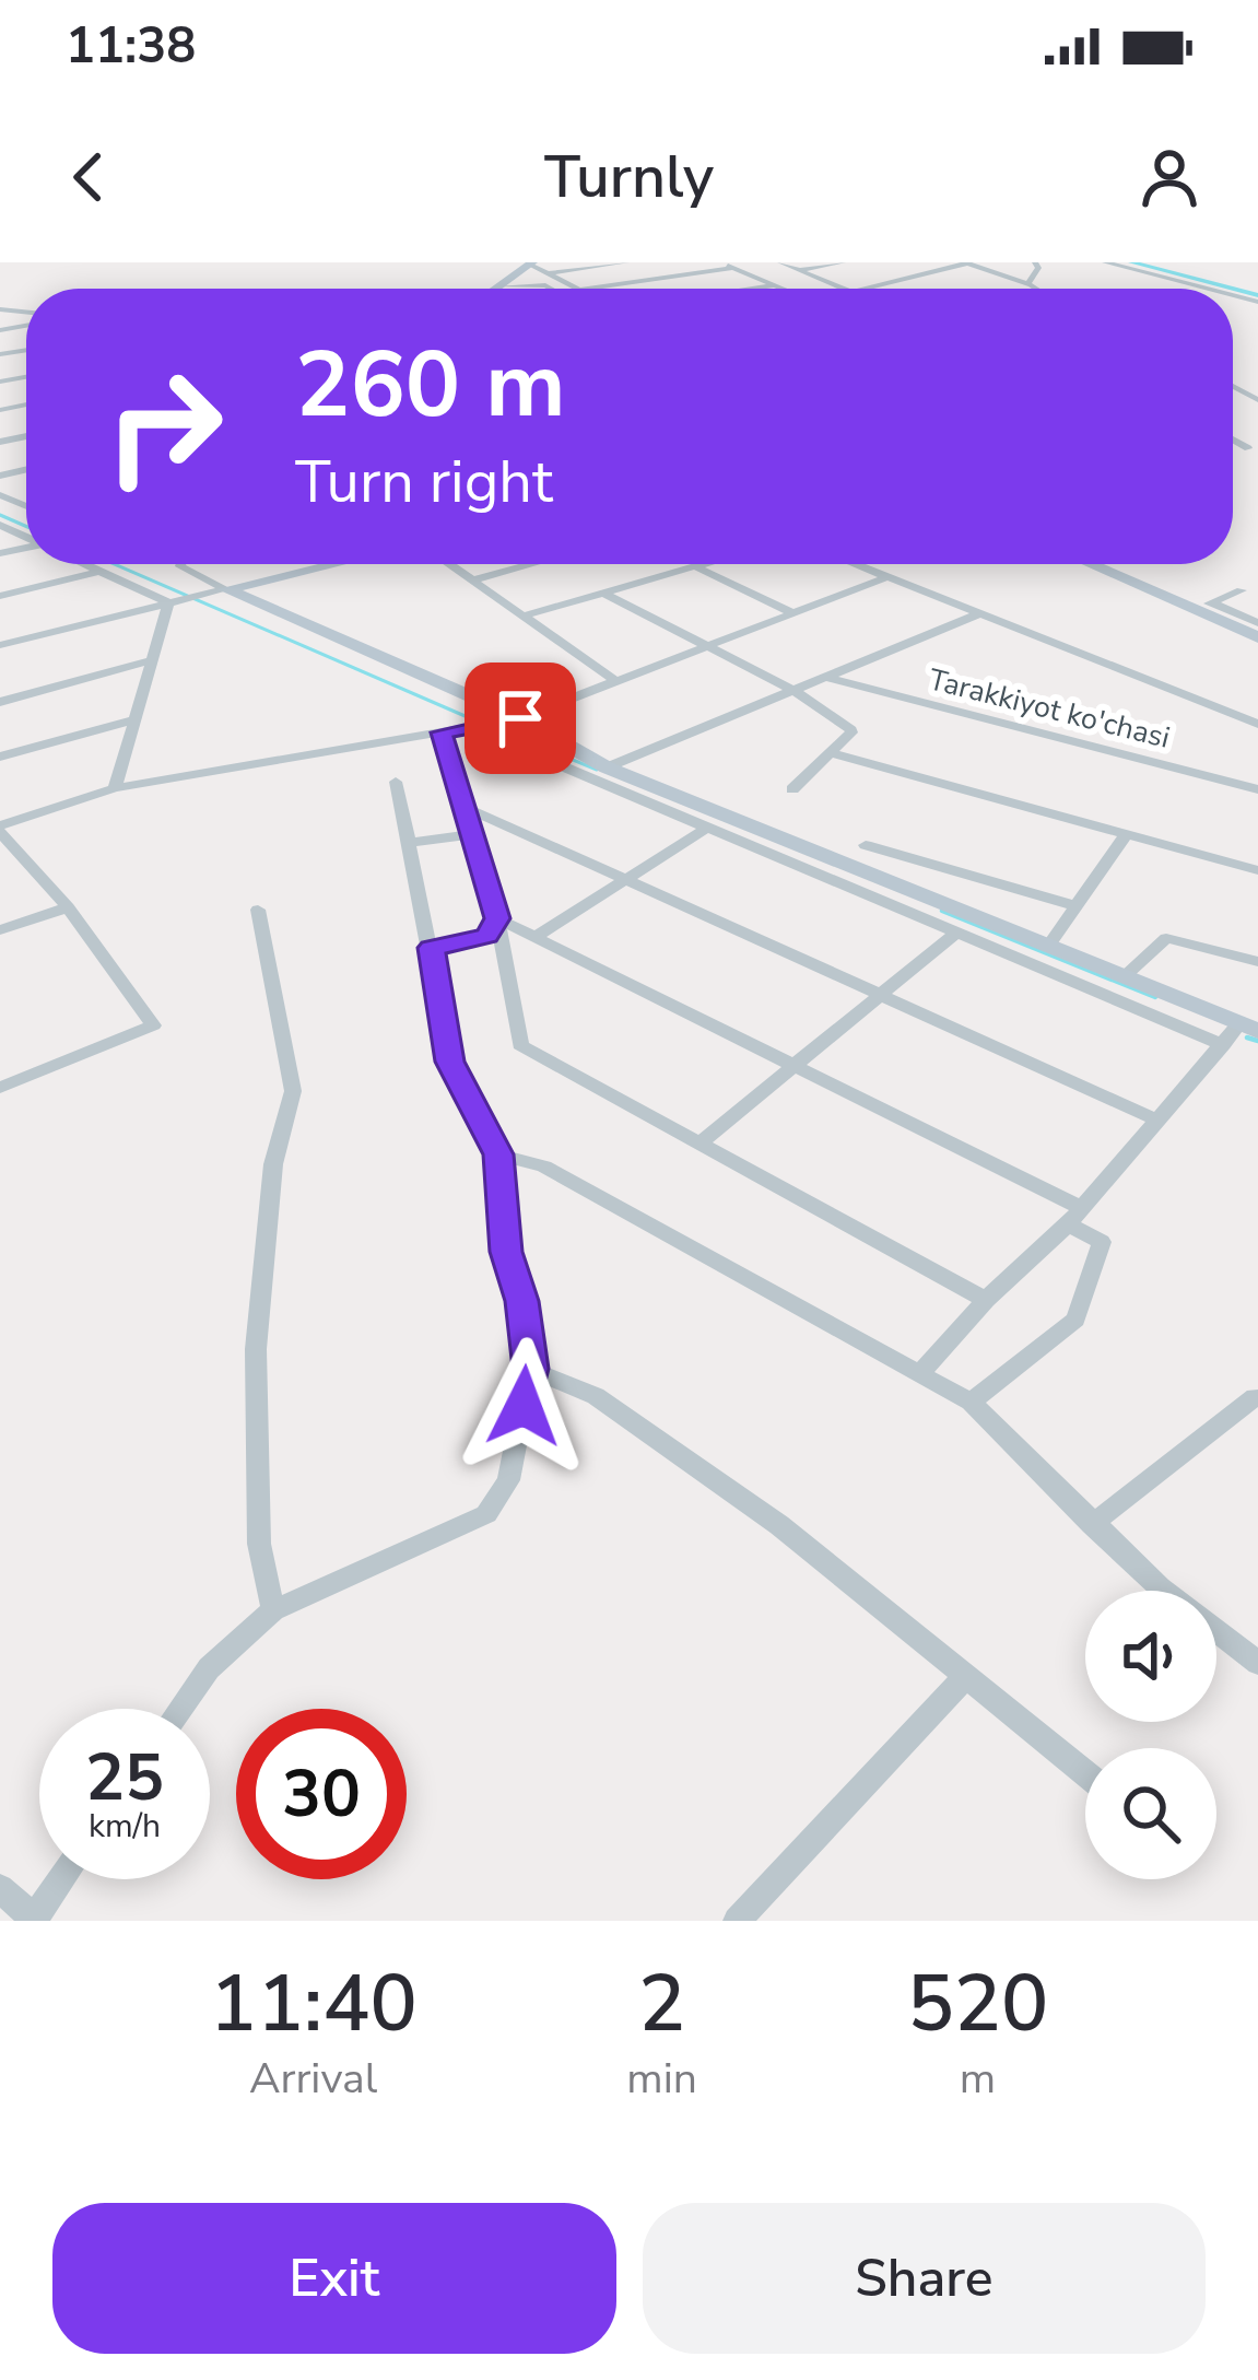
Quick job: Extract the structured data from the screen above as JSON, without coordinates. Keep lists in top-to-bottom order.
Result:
{
  "streets": {
    "street": ["Tarakkiyot ko'chasi"]
  },
  "page": {
    "status": "11:38",
    "header": "Turnly",
    "turn": ["260 m", "Turn right"],
    "speed": "25 km/h",
    "limit": "30",
    "eta": [
      "11:40",
      "Arrival",
      "2",
      "min",
      "520",
      "m"
    ],
    "buttons": ["Exit", "Share"]
  }
}
